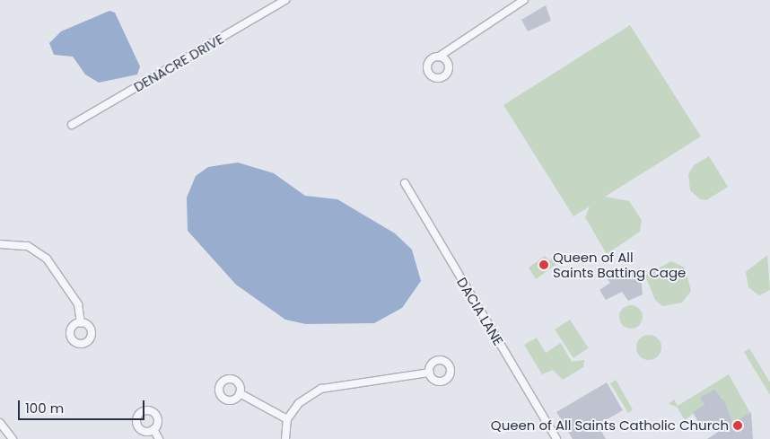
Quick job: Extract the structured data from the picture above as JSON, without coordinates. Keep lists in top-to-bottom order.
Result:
{
  "streets": {
    "street": ["DENACRE DRIVE", "DACIA LANE"]
  },
  "places": ["Queen of All Saints Batting Cage", "Queen of All Saints Catholic Church"],
  "scale_bar": "100 m"
}
